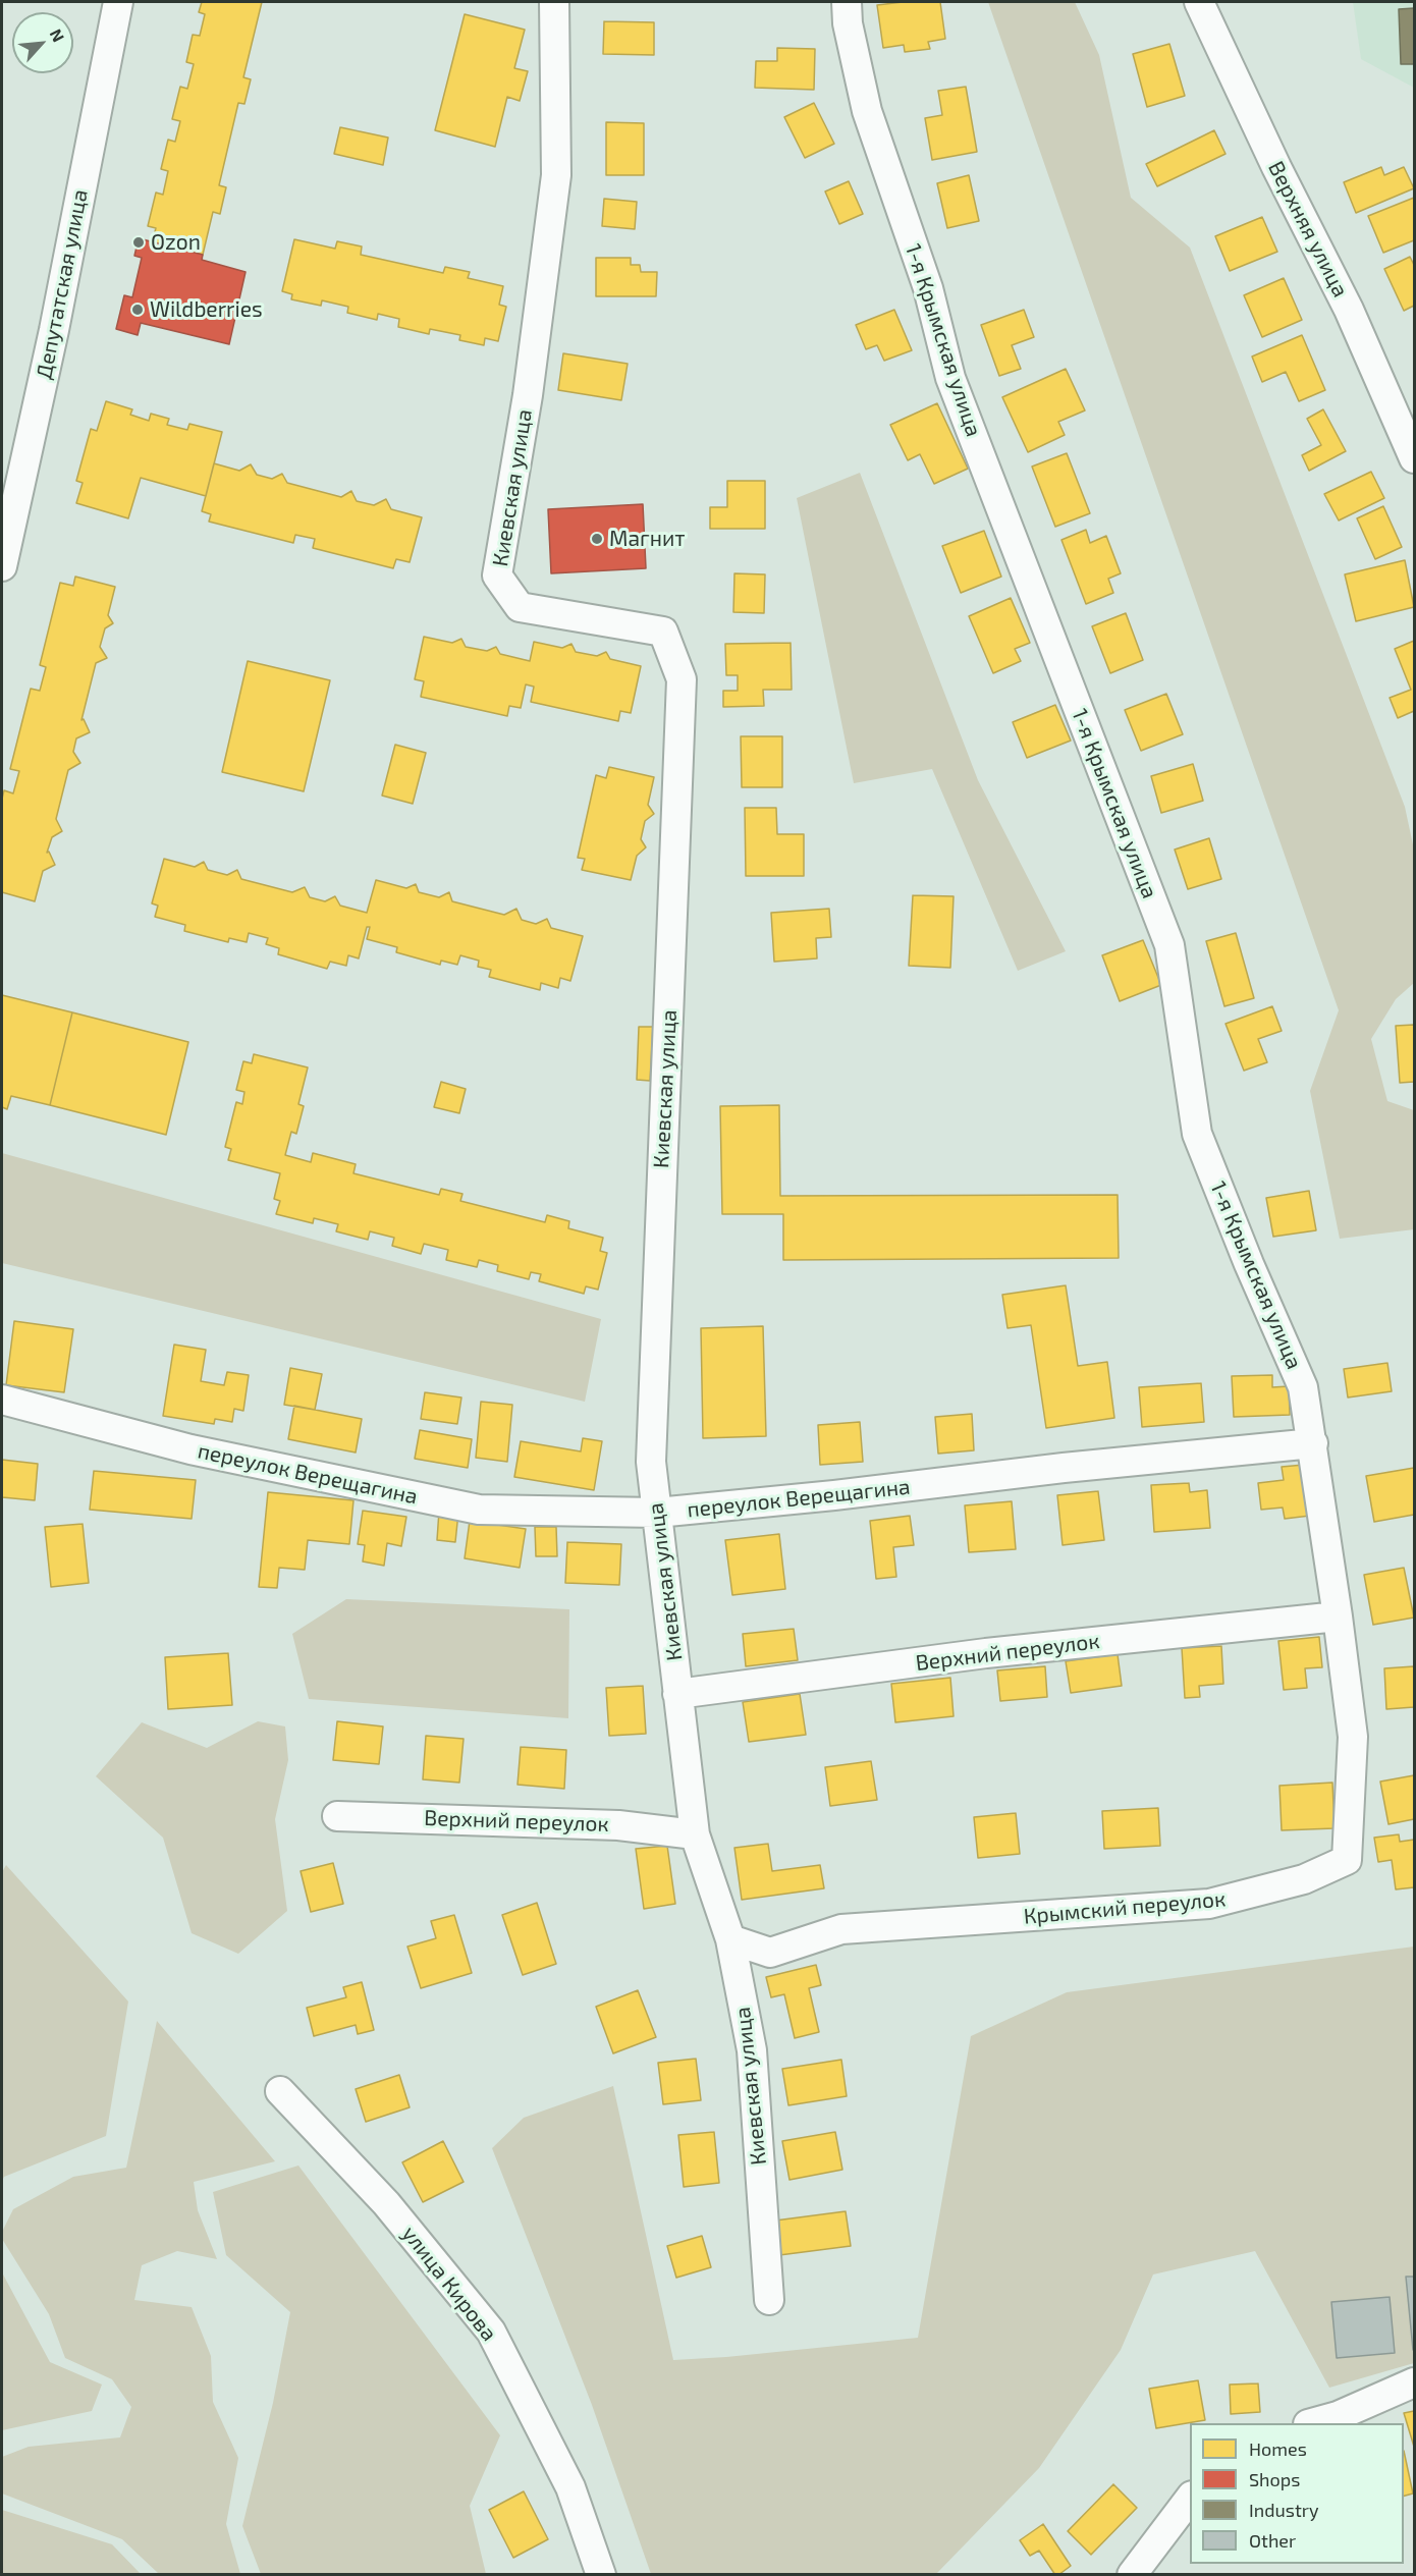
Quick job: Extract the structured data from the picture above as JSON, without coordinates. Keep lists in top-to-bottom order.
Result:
{
  "streets": {
    "street": [
      "Верхняя улица",
      "Депутатская улица",
      "1-я Крымская улица",
      "Киевская улица",
      "переулок Верещагина",
      "Верхний переулок",
      "Крымский переулок",
      "улица Кирова"
    ]
  },
  "crossings": [
    ["1-я Крымская улица", "переулок Верещагина"],
    ["1-я Крымская улица", "Верхний переулок"],
    ["1-я Крымская улица", "Крымский переулок"],
    ["Киевская улица", "переулок Верещагина"],
    ["Киевская улица", "Верхний переулок"],
    ["Киевская улица", "Крымский переулок"],
    ["Верхний переулок", "Крымский переулок"]
  ],
  "places": ["Ozon", "Wildberries", "Магнит"],
  "legend": [
    "Homes",
    "Shops",
    "Industry",
    "Other"
  ],
  "north": "top right"
}
